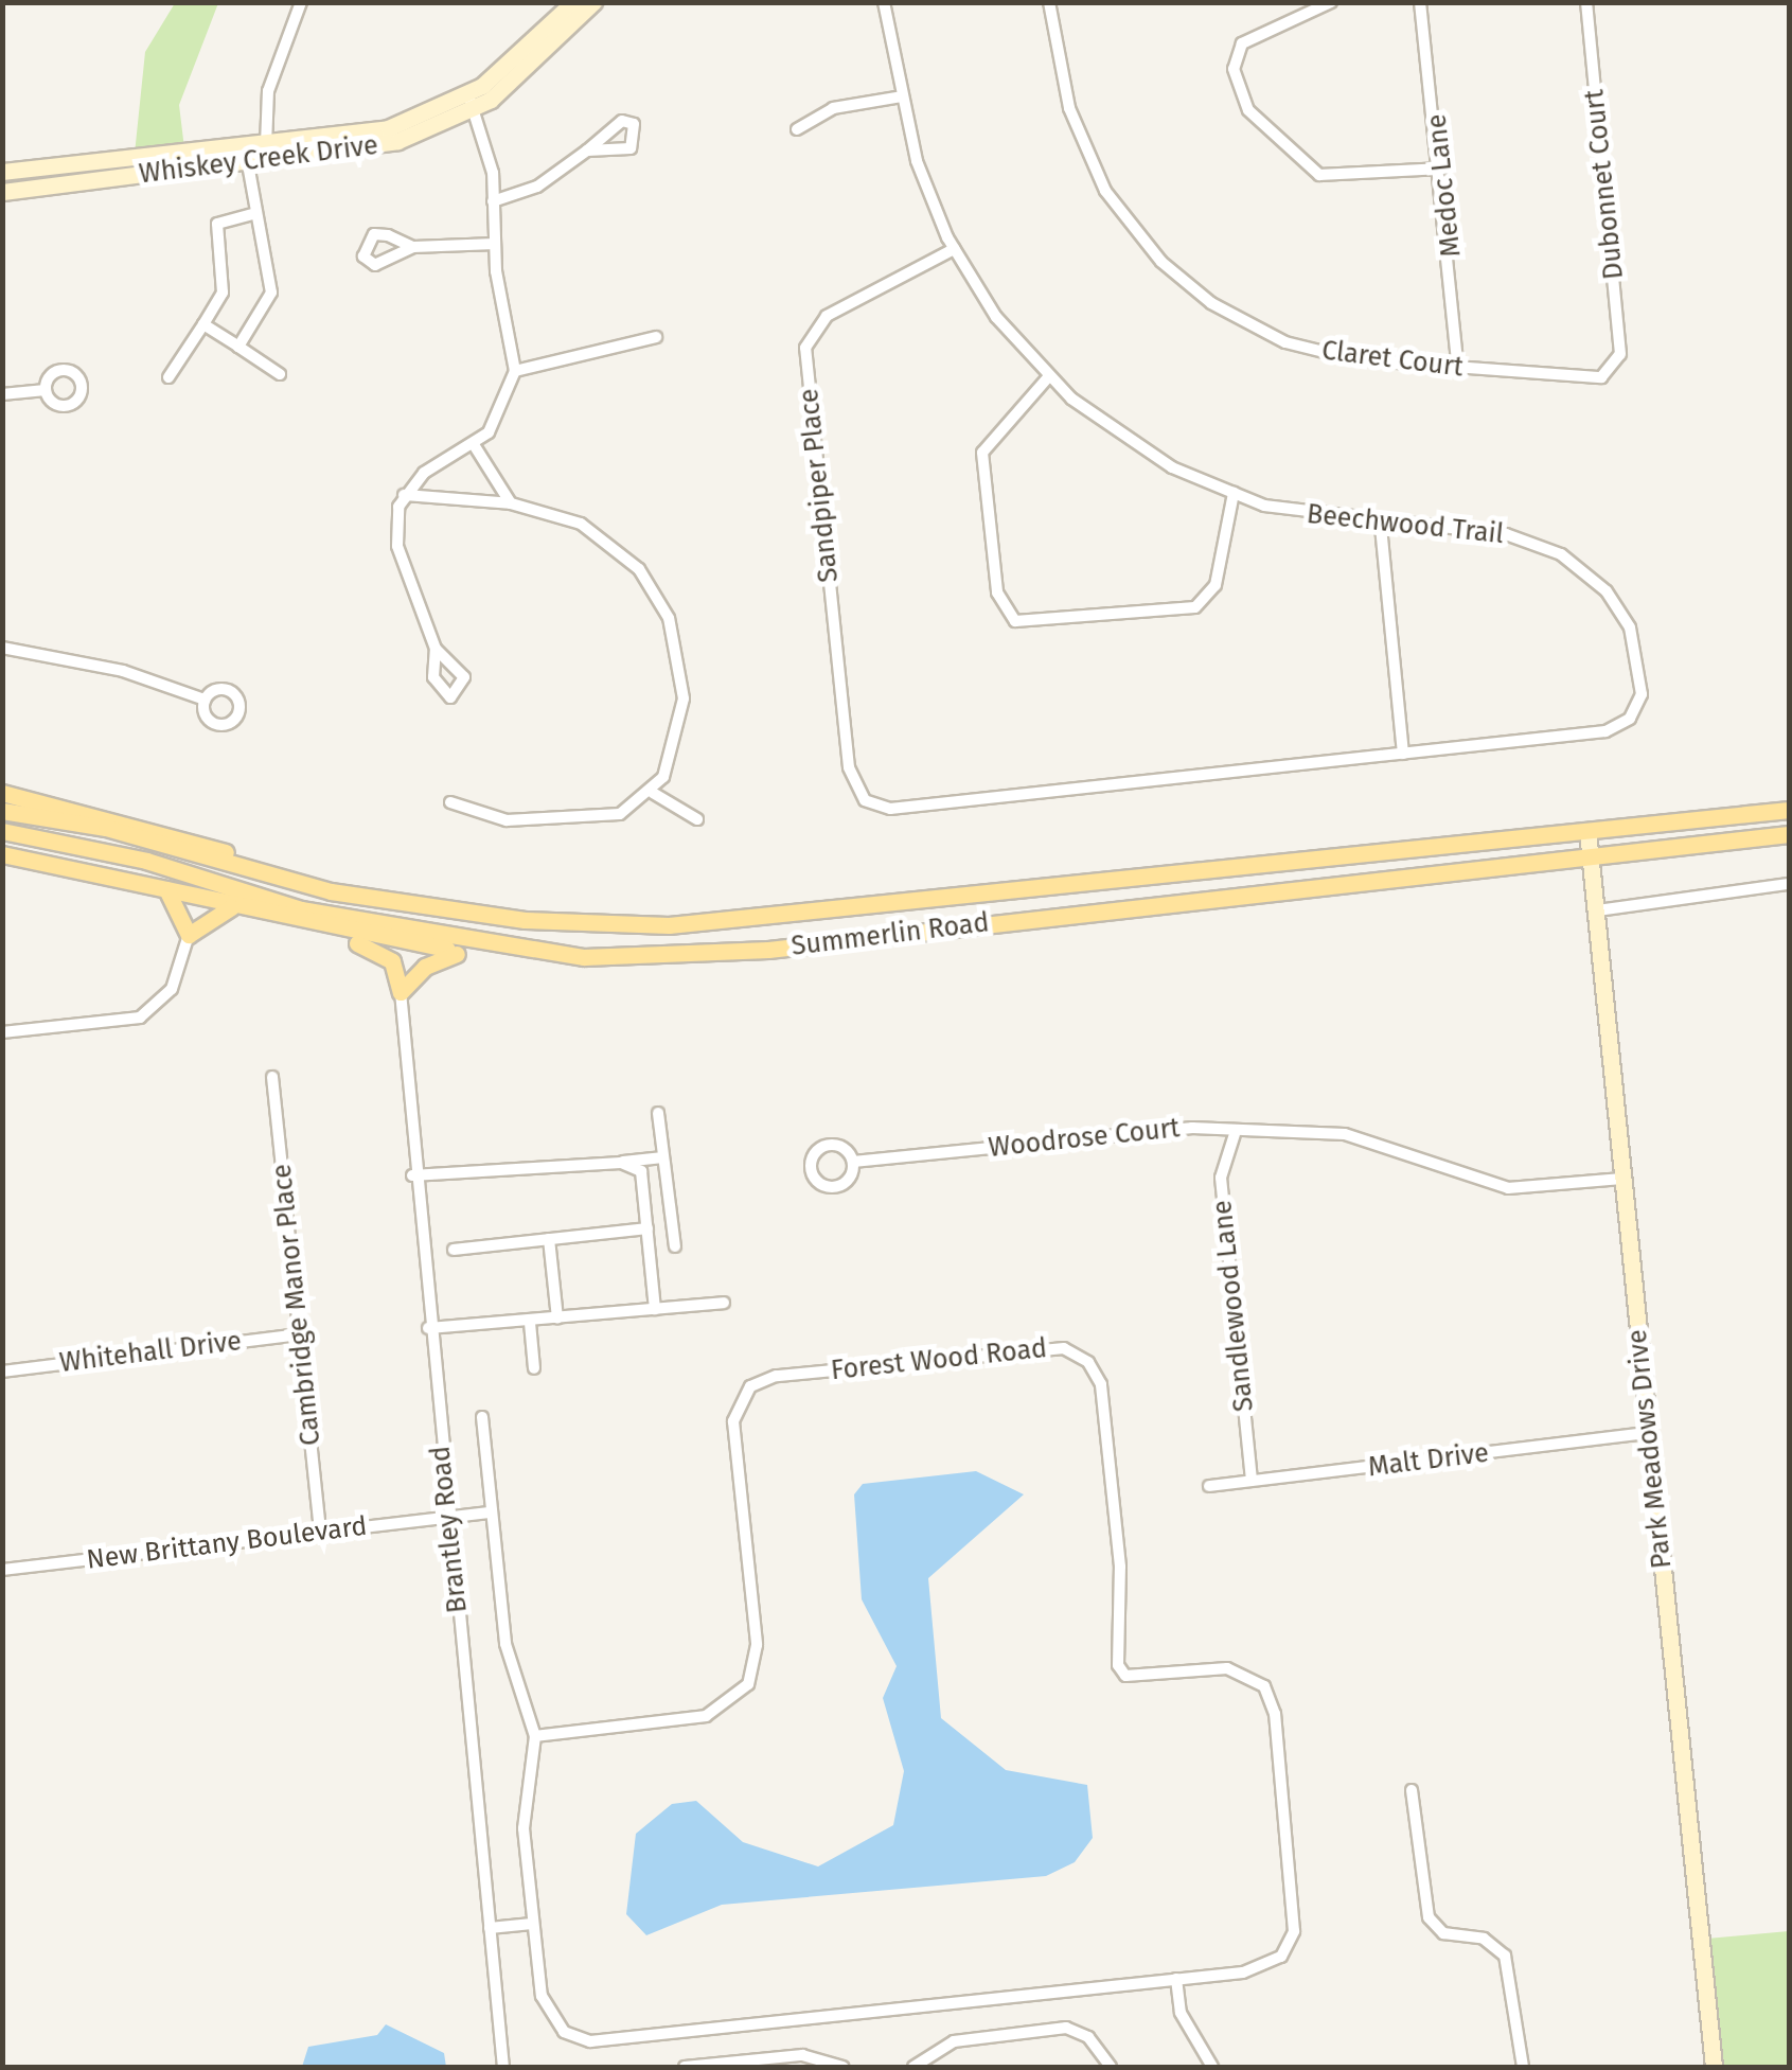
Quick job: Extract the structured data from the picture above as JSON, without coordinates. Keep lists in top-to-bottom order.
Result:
{
  "streets": {
    "main road": ["Summerlin Road"],
    "street": [
      "Whiskey Creek Drive",
      "Dubonnet Court",
      "Medoc Lane",
      "Claret Court",
      "Sandpiper Place",
      "Beechwood Trail",
      "Woodrose Court",
      "Cambridge Manor Place",
      "Sandlewood Lane",
      "Whitehall Drive",
      "Forest Wood Road",
      "Park Meadows Drive",
      "Malt Drive",
      "Brantley Road",
      "New Brittany Boulevard"
    ]
  },
  "crossings": [
    ["Dubonnet Court", "Claret Court"],
    ["Medoc Lane", "Claret Court"],
    ["Sandpiper Place", "Beechwood Trail"],
    ["Summerlin Road", "Park Meadows Drive"],
    ["Woodrose Court", "Sandlewood Lane"],
    ["Woodrose Court", "Park Meadows Drive"],
    ["Cambridge Manor Place", "Whitehall Drive"],
    ["Cambridge Manor Place", "New Brittany Boulevard"],
    ["Sandlewood Lane", "Malt Drive"],
    ["Park Meadows Drive", "Malt Drive"],
    ["Brantley Road", "New Brittany Boulevard"]
  ]
}
